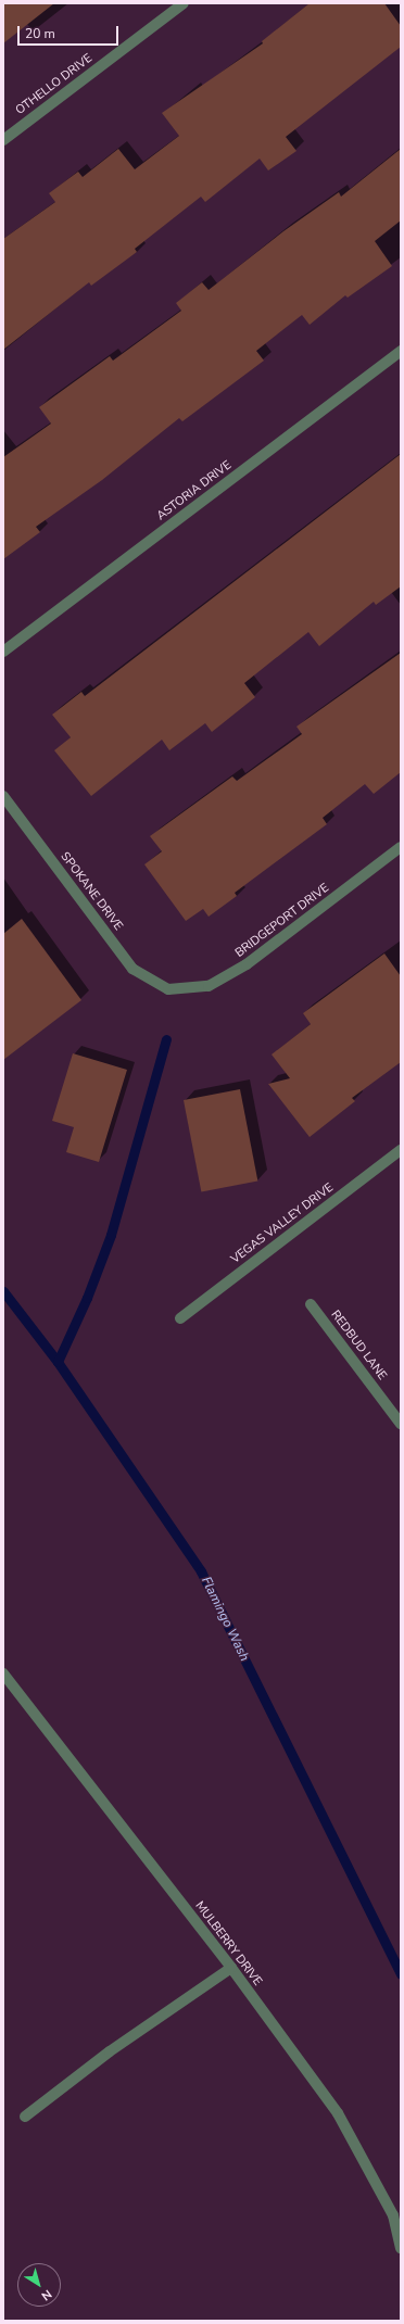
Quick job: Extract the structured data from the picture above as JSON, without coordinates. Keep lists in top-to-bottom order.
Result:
{
  "streets": {
    "street": [
      "OTHELLO DRIVE",
      "ASTORIA DRIVE",
      "SPOKANE DRIVE",
      "BRIDGEPORT DRIVE",
      "VEGAS VALLEY DRIVE",
      "REDBUD LANE",
      "MULBERRY DRIVE"
    ]
  },
  "crossings": [
    ["SPOKANE DRIVE", "BRIDGEPORT DRIVE"]
  ],
  "water": ["Flamingo Wash"],
  "scale_bar": "20 m",
  "north": "bottom right"
}
